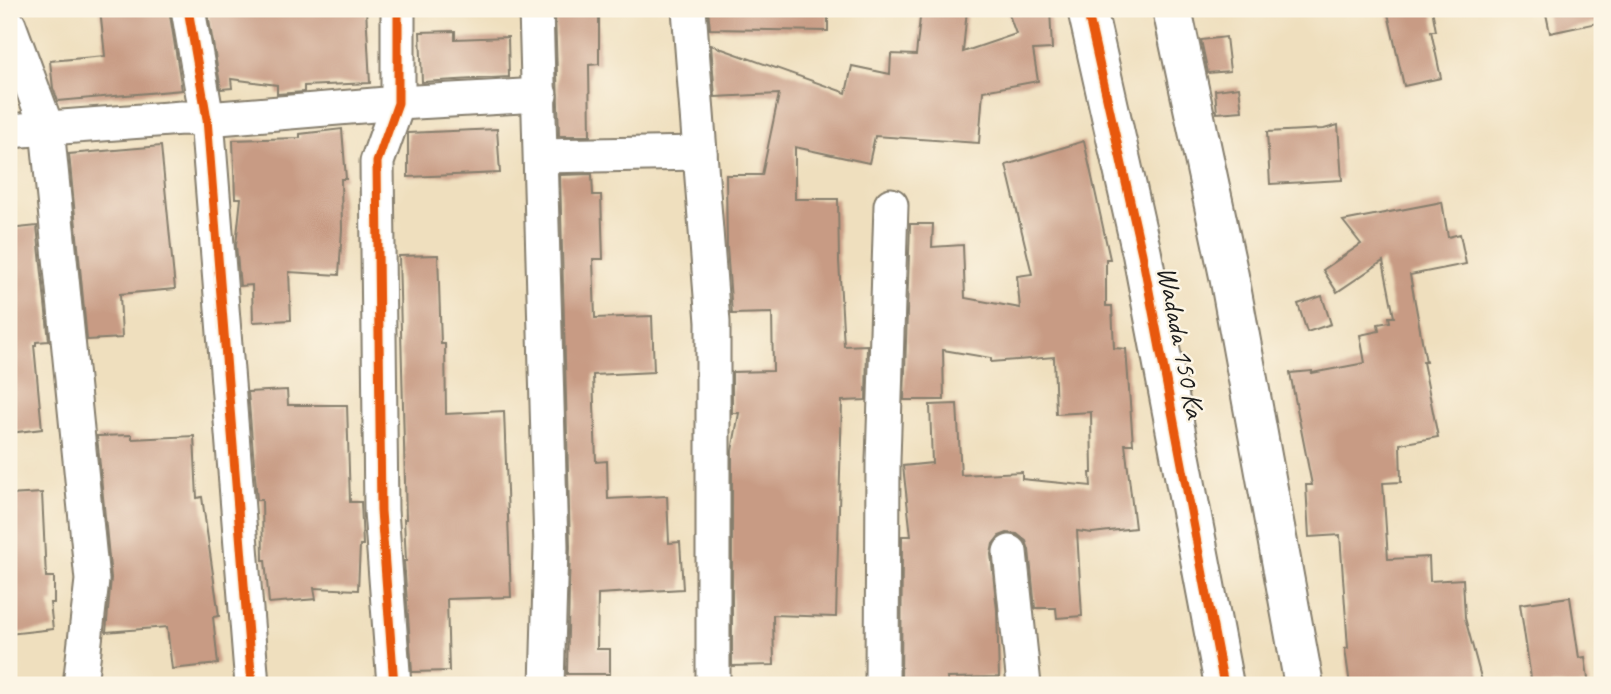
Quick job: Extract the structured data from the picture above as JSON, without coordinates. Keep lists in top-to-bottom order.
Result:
{
  "streets": {
    "street": ["Wadada 150 Ka"]
  }
}
